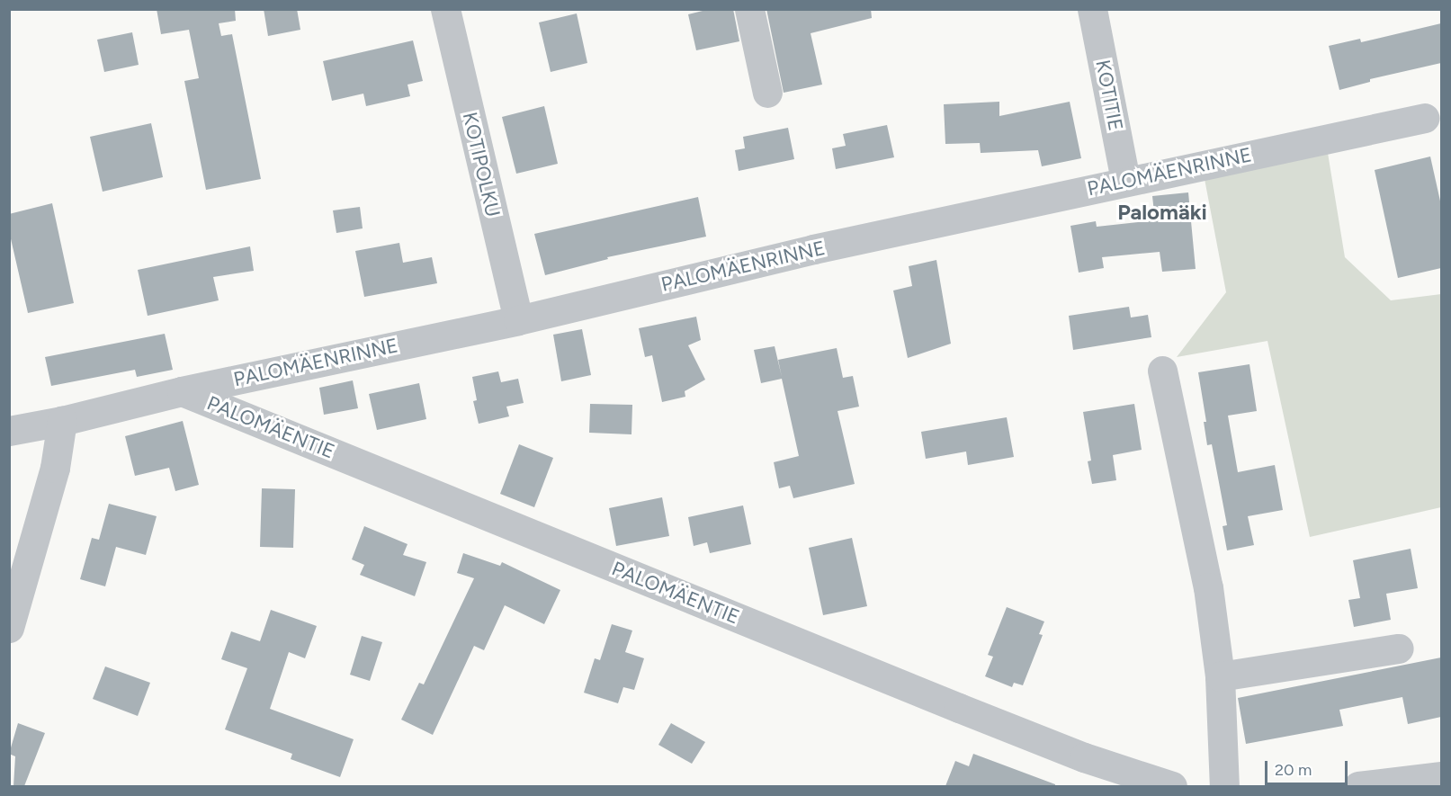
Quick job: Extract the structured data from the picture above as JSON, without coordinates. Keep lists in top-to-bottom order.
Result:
{
  "streets": {
    "street": [
      "KOTITIE",
      "KOTIPOLKU",
      "PALOMÄENRINNE",
      "PALOMÄENTIE"
    ]
  },
  "crossings": [
    ["KOTITIE", "PALOMÄENRINNE"],
    ["KOTIPOLKU", "PALOMÄENRINNE"],
    ["PALOMÄENRINNE", "PALOMÄENTIE"]
  ],
  "districts": ["Palomäki"],
  "scale_bar": "20 m"
}
